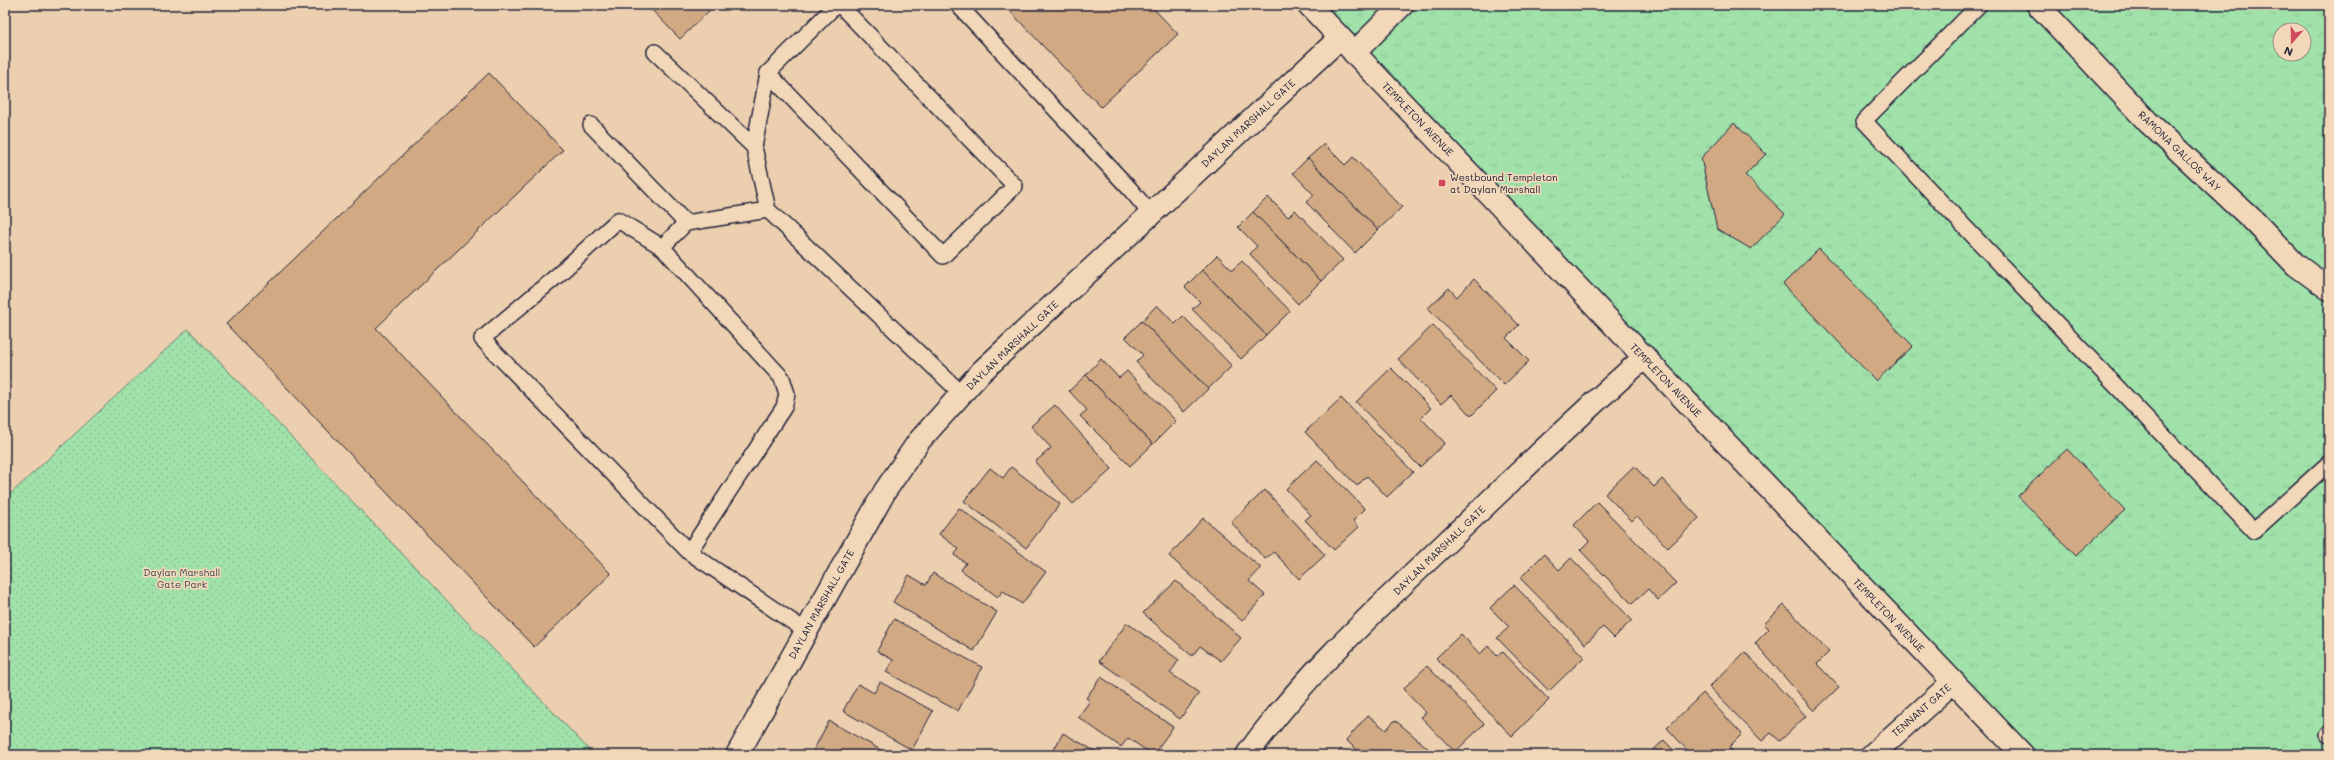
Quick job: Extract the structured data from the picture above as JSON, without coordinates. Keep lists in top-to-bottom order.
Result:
{
  "streets": {
    "street": [
      "TEMPLETON AVENUE",
      "DAYLAN MARSHALL GATE",
      "RAMONA GALLOS WAY",
      "TENNANT GATE"
    ]
  },
  "crossings": [
    ["TEMPLETON AVENUE", "DAYLAN MARSHALL GATE"],
    ["TEMPLETON AVENUE", "TENNANT GATE"]
  ],
  "parks": ["Daylan Marshall Gate Park"],
  "places": {
    "transit": ["Westbound Templeton at Daylan Marshall"]
  },
  "north": "bottom"
}
